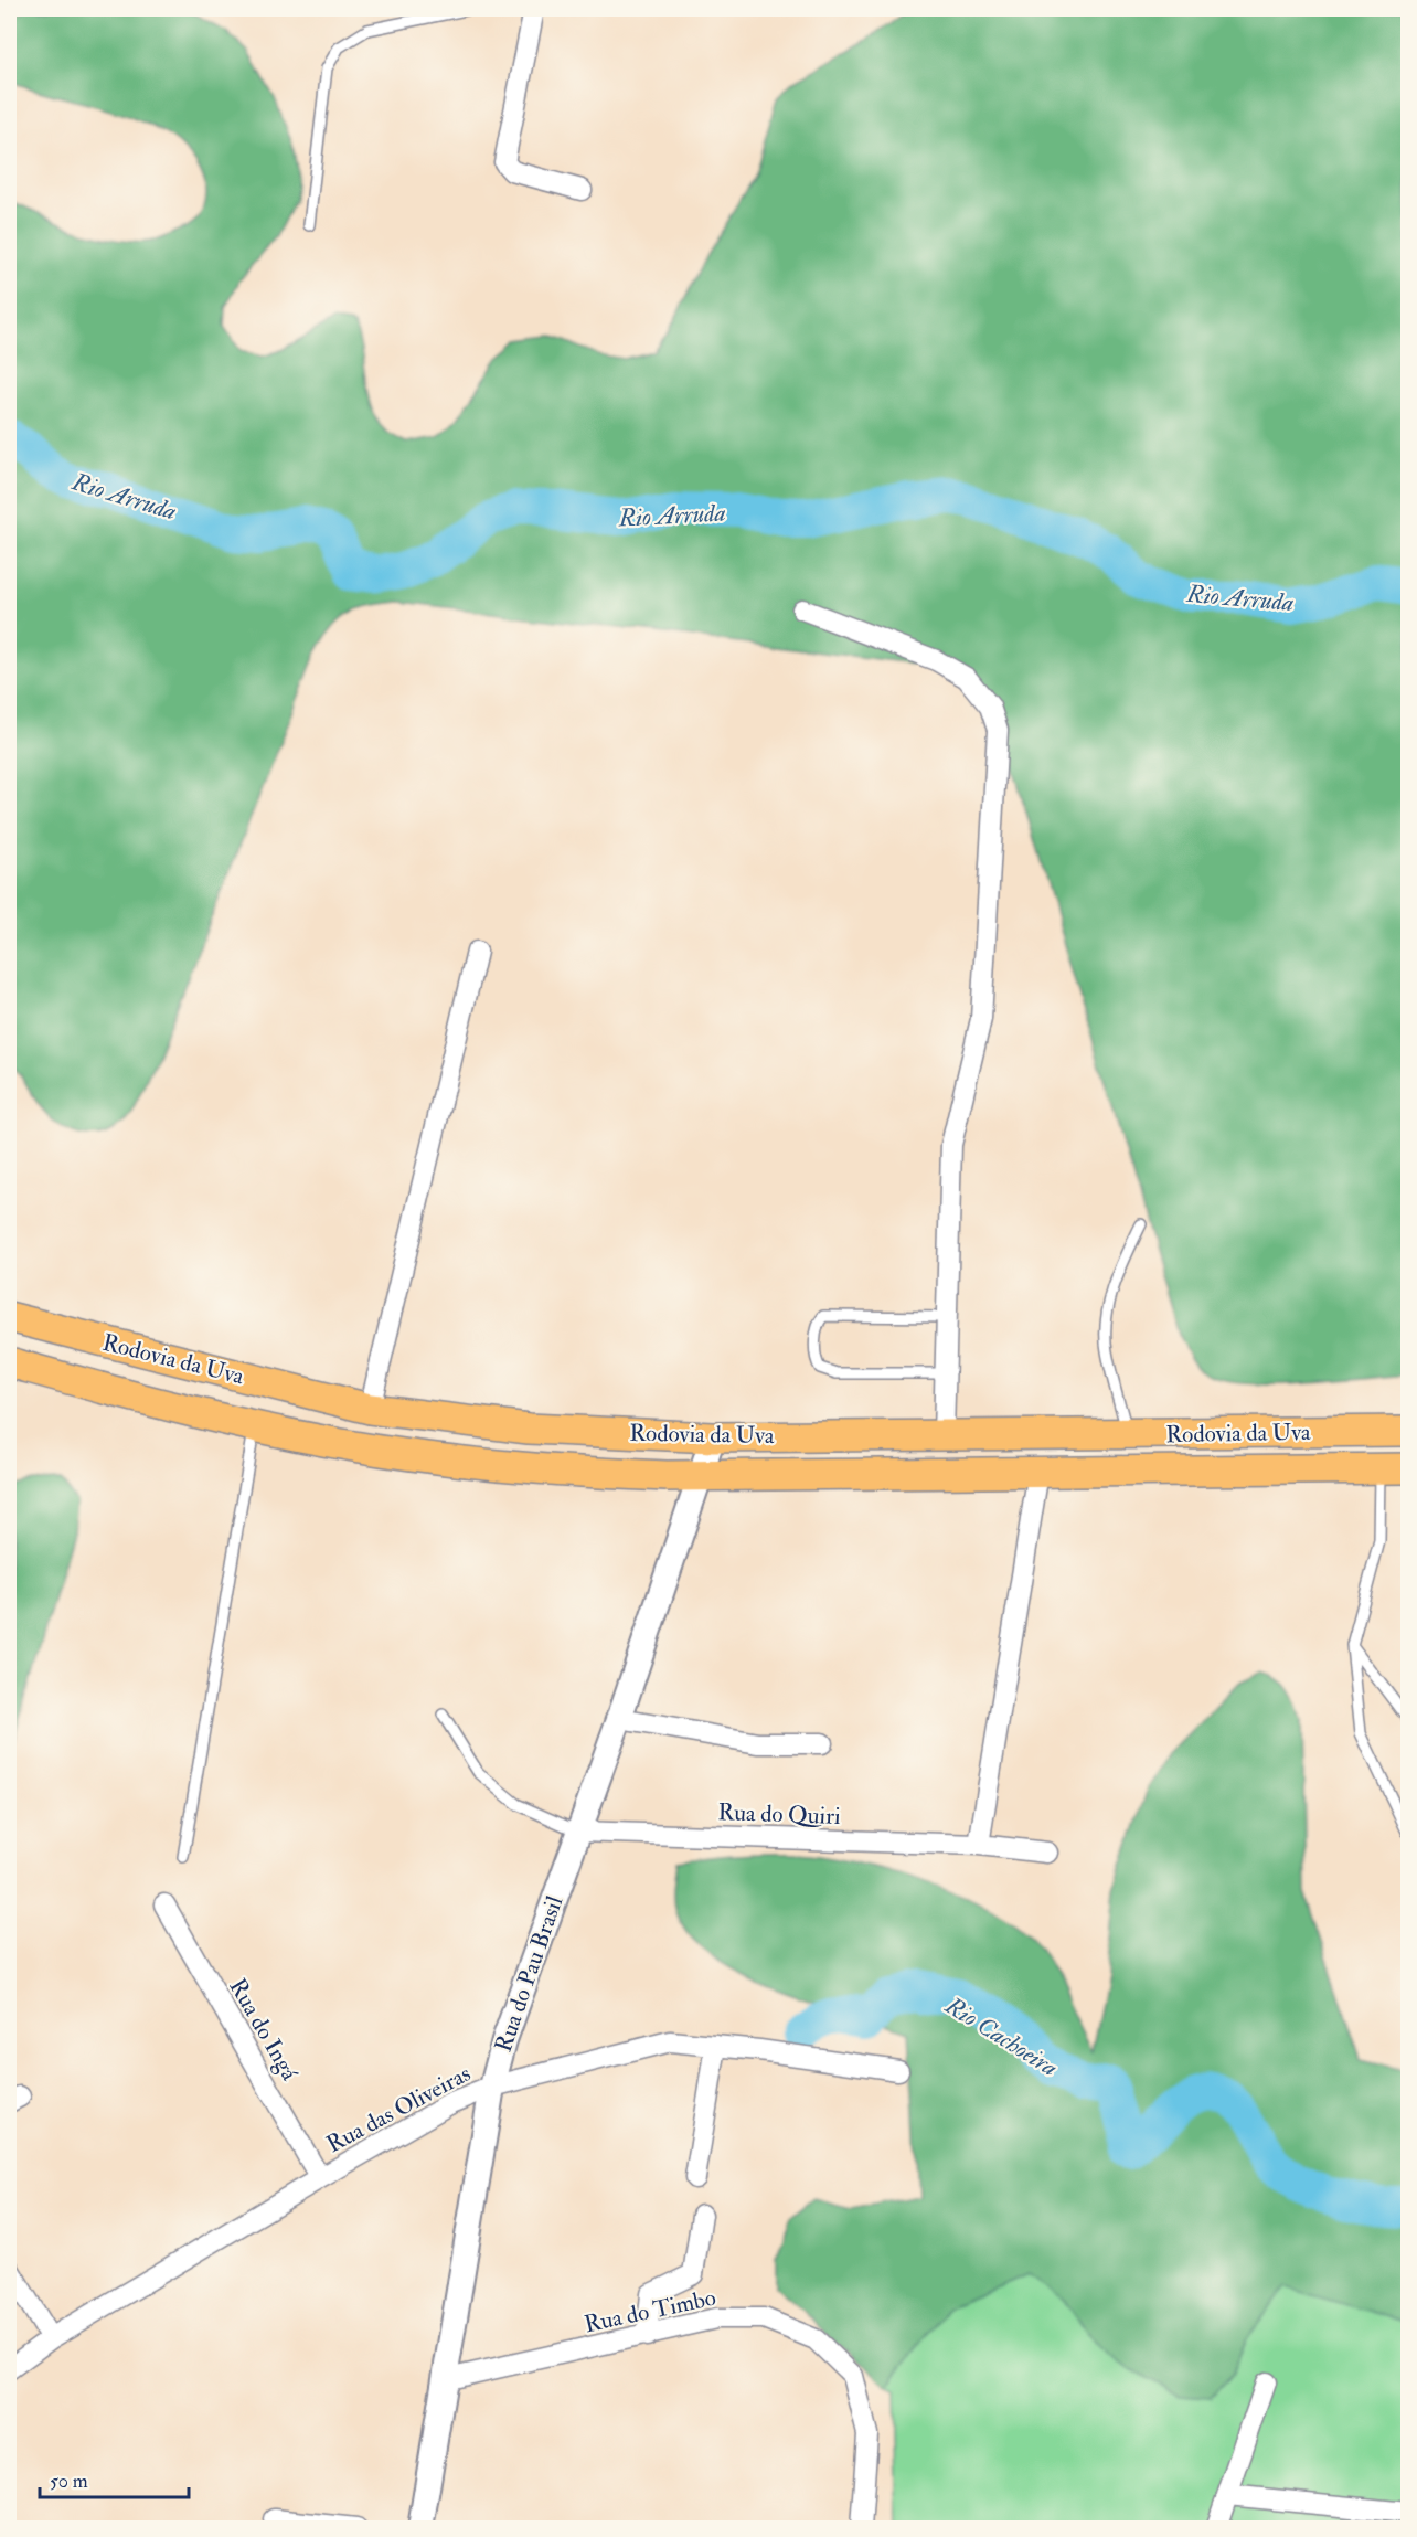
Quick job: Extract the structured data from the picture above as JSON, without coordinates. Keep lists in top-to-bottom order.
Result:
{
  "streets": {
    "main road": ["Rodovia da Uva"],
    "street": [
      "Rua do Quiri",
      "Rua do Pau Brasil",
      "Rua do Ingá",
      "Rua das Oliveiras",
      "Rua do Timbo"
    ]
  },
  "crossings": [
    ["Rodovia da Uva", "Rua do Pau Brasil"],
    ["Rua do Quiri", "Rua do Pau Brasil"],
    ["Rua do Pau Brasil", "Rua das Oliveiras"],
    ["Rua do Pau Brasil", "Rua do Timbo"],
    ["Rua do Ingá", "Rua das Oliveiras"]
  ],
  "water": ["Rio Arruda", "Rio Cachoeira"],
  "scale_bar": "50 m"
}
